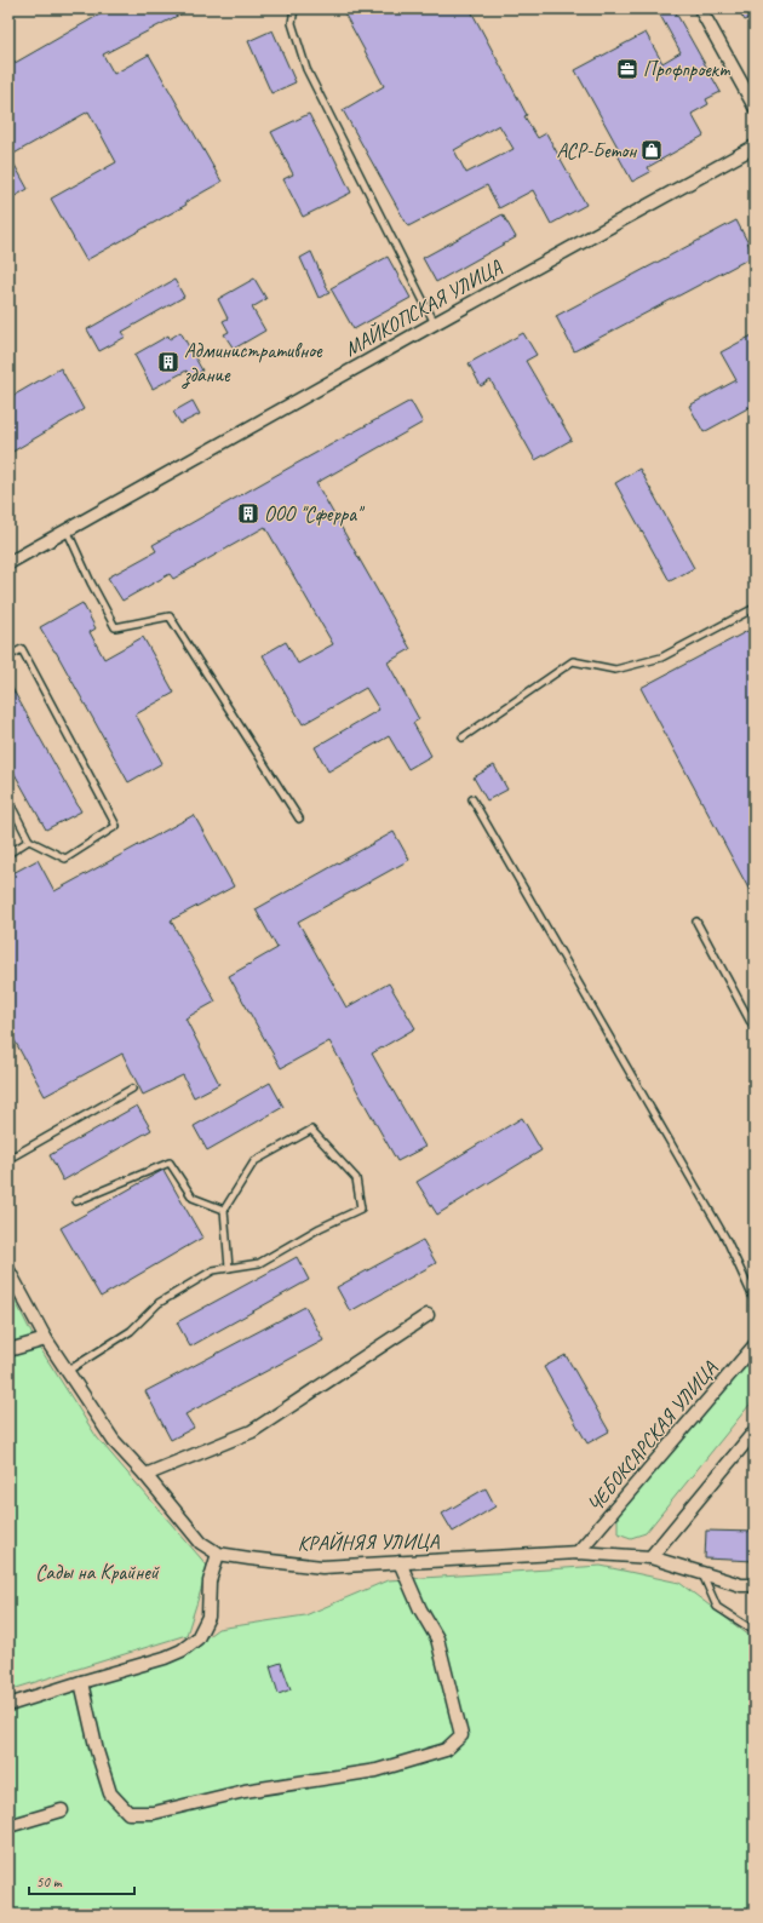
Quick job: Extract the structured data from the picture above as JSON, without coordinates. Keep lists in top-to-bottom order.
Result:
{
  "streets": {
    "street": ["МАЙКОПСКАЯ УЛИЦА", "ЧЕБОКСАРСКАЯ УЛИЦА", "КРАЙНЯЯ УЛИЦА"]
  },
  "crossings": [
    ["ЧЕБОКСАРСКАЯ УЛИЦА", "КРАЙНЯЯ УЛИЦА"]
  ],
  "parks": ["Сады на Крайней"],
  "places": {
    "office": ["Профпроект"],
    "shop": ["АСР-Бетон"],
    "building": ["Административное здание", "ООО \"Сферра\""]
  },
  "scale_bar": "50 m"
}
